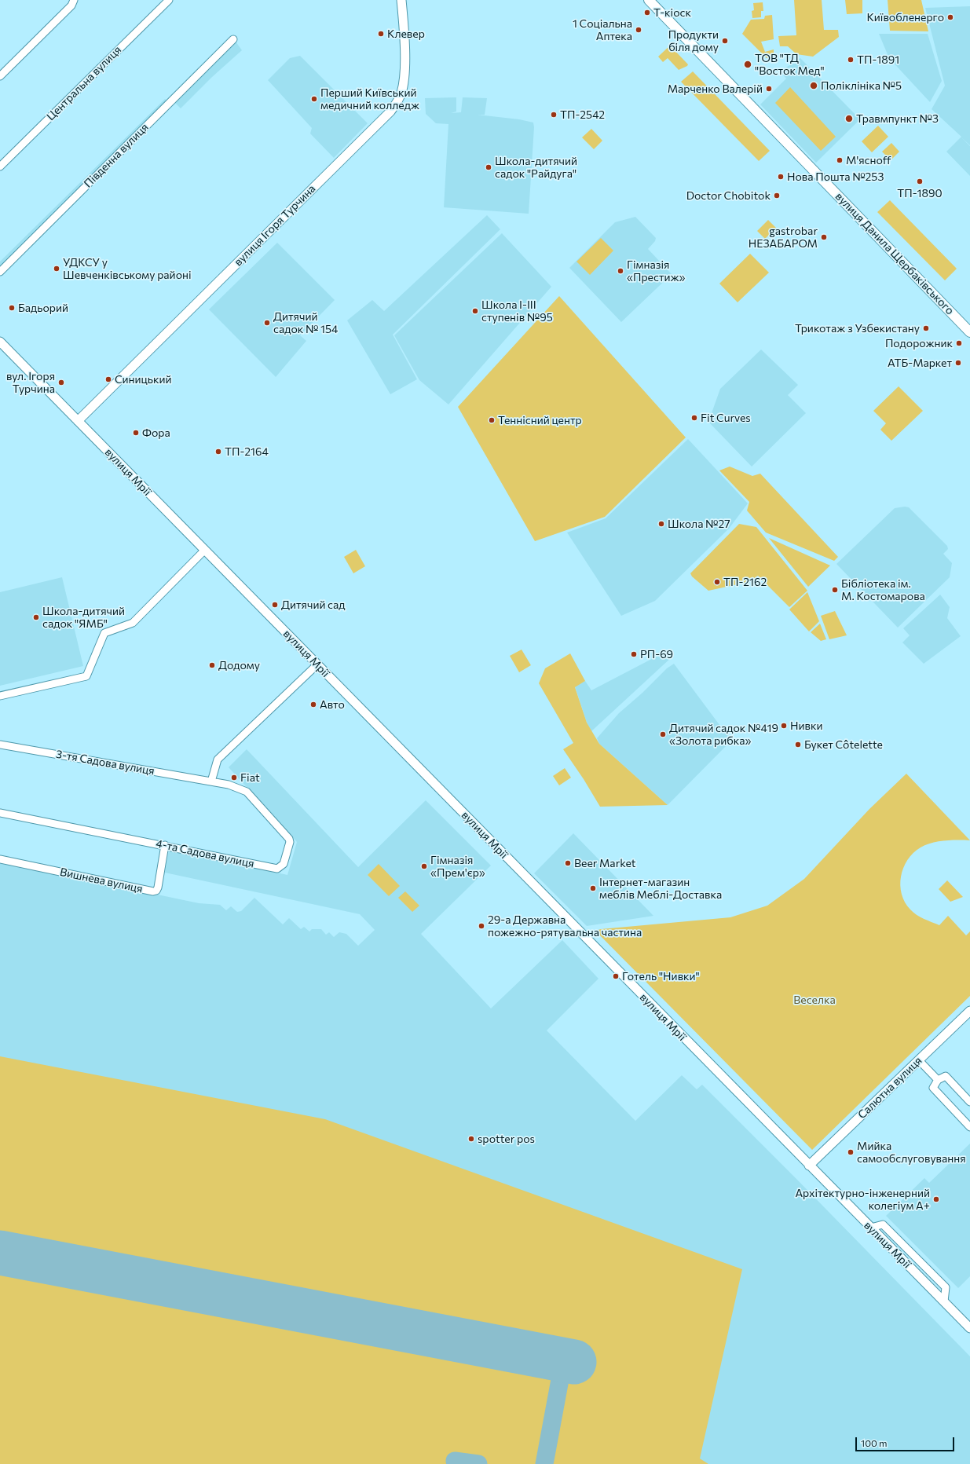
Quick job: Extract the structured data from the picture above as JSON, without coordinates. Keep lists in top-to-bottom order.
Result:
{
  "streets": {
    "main road": ["вулиця Данила Щербаківського"],
    "street": [
      "Центральна вулиця",
      "Південна вулиця",
      "вулиця Ігоря Турчина",
      "вулиця Мрії",
      "3-тя Садова вулиця",
      "4-та Садова вулиця",
      "Вишнева вулиця",
      "Салютна вулиця"
    ]
  },
  "crossings": [
    ["вулиця Ігоря Турчина", "вулиця Мрії"],
    ["вулиця Мрії", "Салютна вулиця"],
    ["3-тя Садова вулиця", "4-та Садова вулиця"],
    ["4-та Садова вулиця", "Вишнева вулиця"]
  ],
  "parks": ["Веселка"],
  "places": [
    "Т-кіоск",
    "Київобленерго",
    "1 Соціальна Аптека",
    "Клевер",
    "Продукти біля дому",
    "ТП-1891",
    "ТОВ \"ТД \"Восток Мед\"",
    "Поліклініка №5",
    "Марченко Валерій",
    "Перший Київський медичний колледж",
    "ТП-2542",
    "Травмпункт №3",
    "М'ясноff",
    "Школа-дитячий садок \"Райдуга\"",
    "Нова Пошта №253",
    "ТП-1890",
    "Doctor Chobitok",
    "gastrobar НЕЗАБАРОМ",
    "УДКСУ у Шевченківському районі",
    "Гімназія «Престиж»",
    "Бадьорий",
    "Школа І-ІІІ ступенів №95",
    "Дитячий садок № 154",
    "Трикотаж з Узбекистану",
    "Подорожник",
    "АТБ-Маркет",
    "Синицький",
    "вул. Ігоря Турчина",
    "Fit Curves",
    "Теннісний центр",
    "Фора",
    "ТП-2164",
    "Школа №27",
    "ТП-2162",
    "Бібліотека ім. М. Костомарова",
    "Дитячий сад",
    "Школа-дитячий садок \"ЯМБ\"",
    "РП-69",
    "Додому",
    "Авто",
    "Нивки",
    "Дитячий садок №419 «Золота рибка»",
    "Букет Côtelette",
    "Fiat",
    "Beer Market",
    "Гімназія «Прем'єр»",
    "Інтернет-магазин меблів Меблі-Доставка",
    "29-а Державна пожежно-рятувальна частина",
    "Готель \"Нивки\"",
    "spotter pos",
    "Мийка самообслуговування",
    "Архітектурно-інженерний колегіум А+"
  ],
  "scale_bar": "100 m"
}
